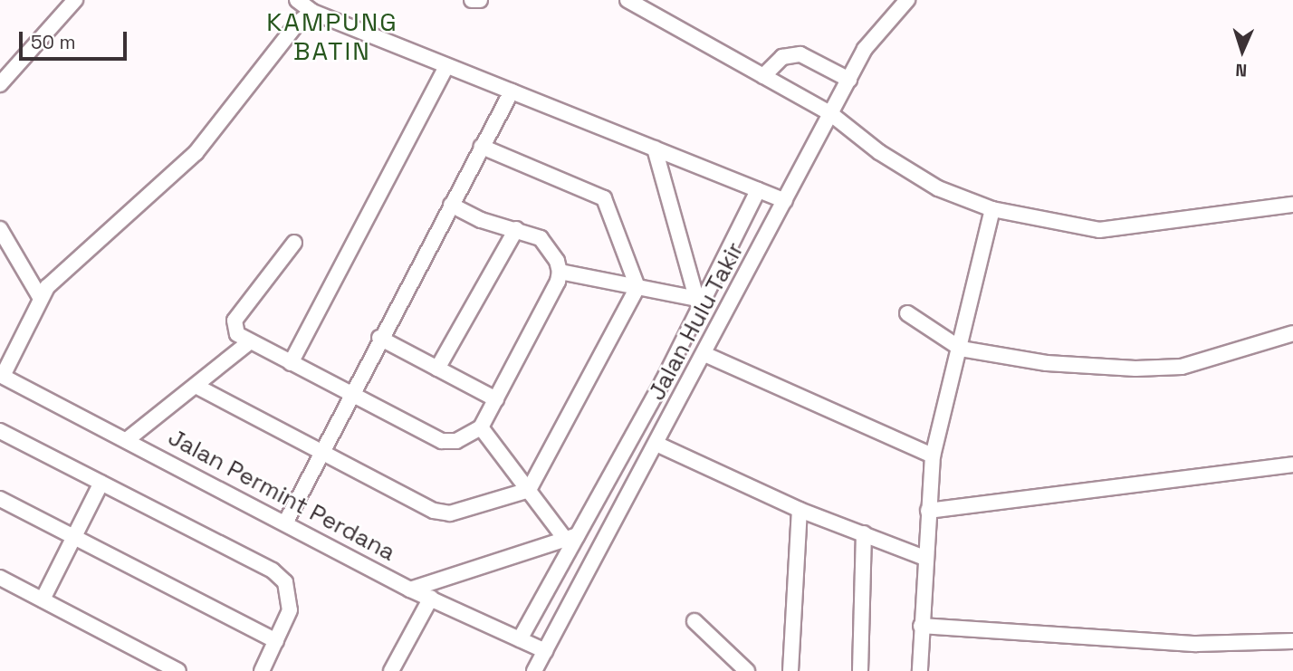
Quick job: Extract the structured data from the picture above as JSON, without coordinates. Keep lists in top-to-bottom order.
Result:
{
  "streets": {
    "street": ["Jalan Hulu Takir", "Jalan Permint Perdana"]
  },
  "crossings": [
    ["Jalan Hulu Takir", "Jalan Permint Perdana"]
  ],
  "districts": ["KAMPUNG BATIN"],
  "scale_bar": "50 m",
  "north": "bottom"
}
